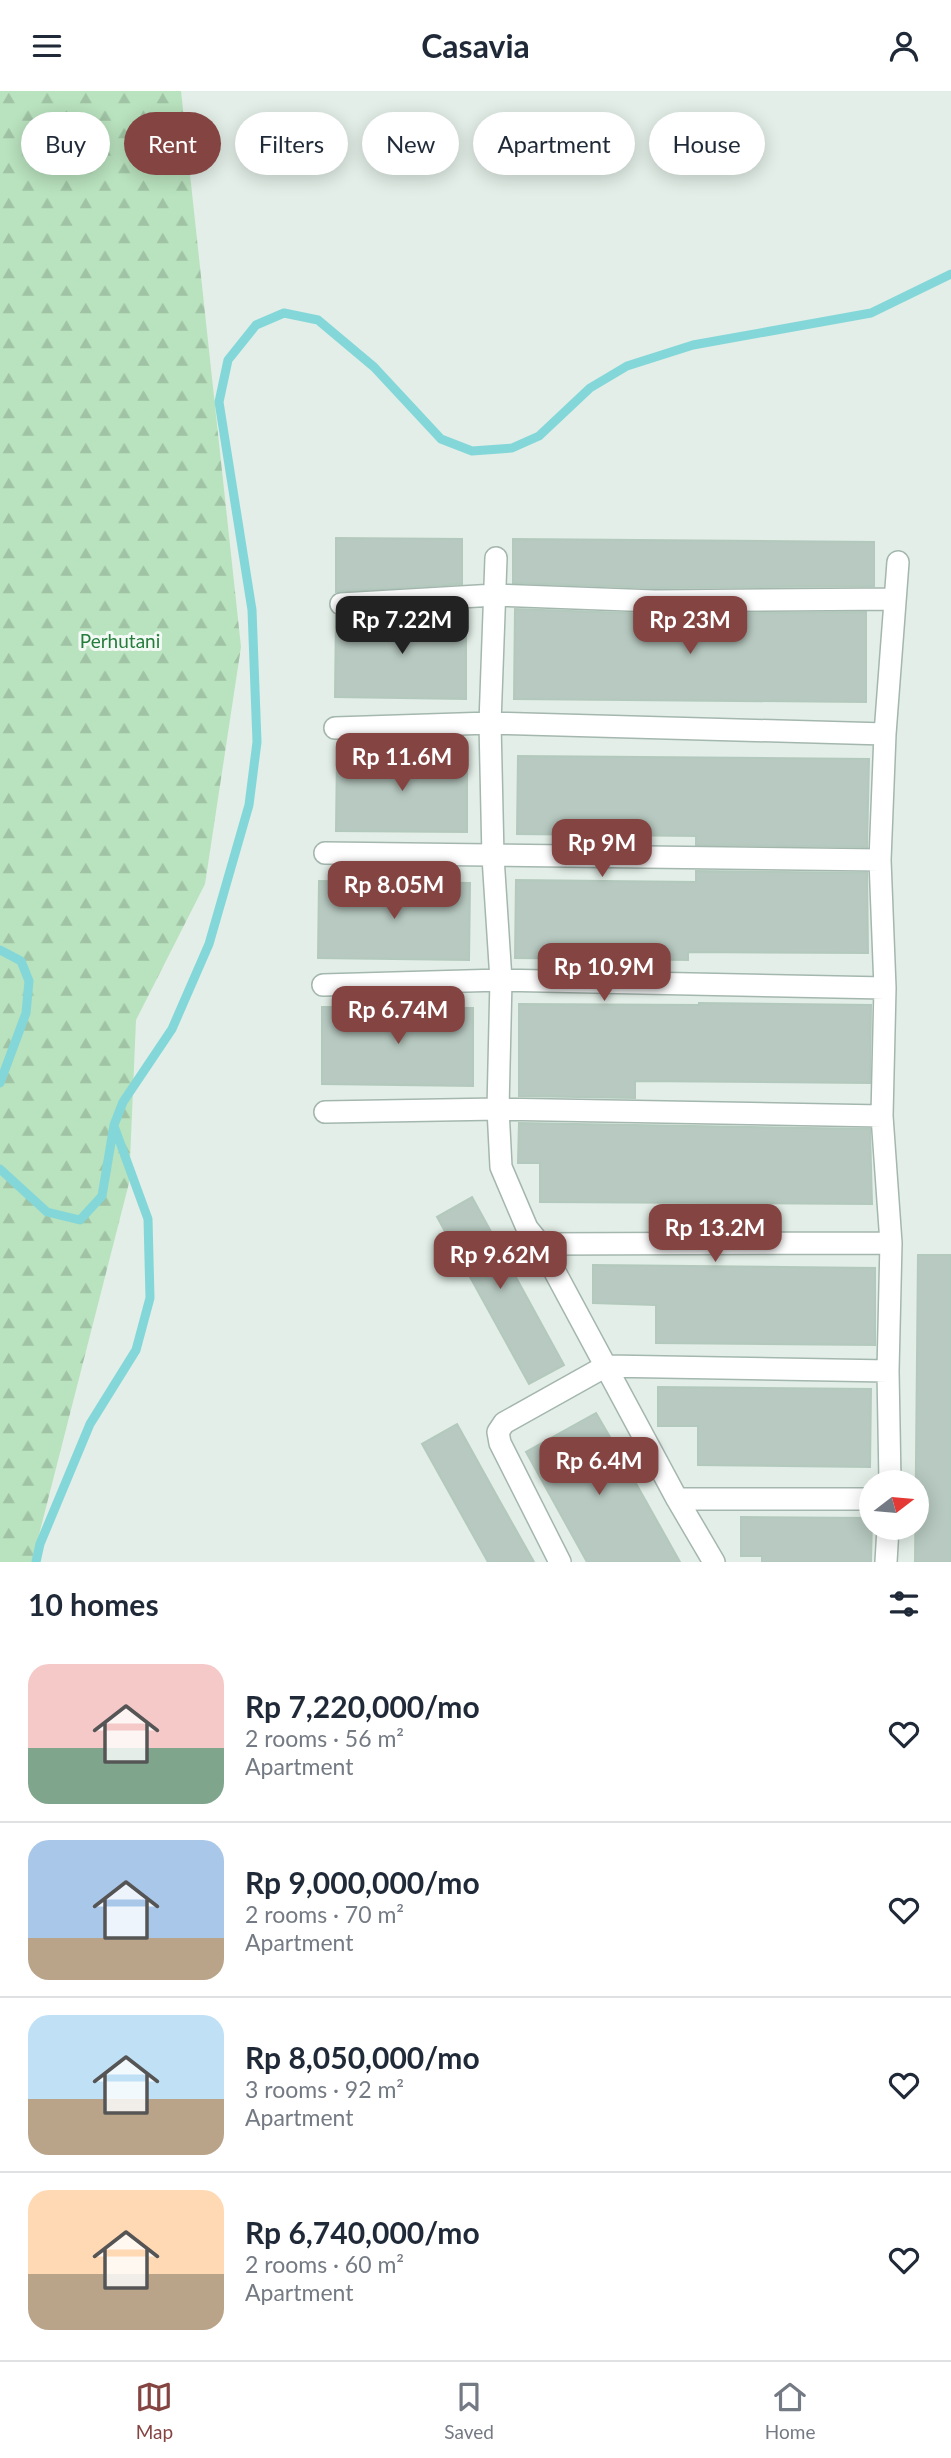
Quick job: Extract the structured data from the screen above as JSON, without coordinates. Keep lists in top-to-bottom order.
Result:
{
  "parks": ["Perhutani"],
  "north": "right",
  "page": {
    "header": "Casavia",
    "chip": [
      "Buy",
      "Rent",
      "Filters",
      "New",
      "Apartment",
      "House"
    ],
    "price": [
      "Rp 7.22M",
      "Rp 23M",
      "Rp 11.6M",
      "Rp 9M",
      "Rp 8.05M",
      "Rp 10.9M",
      "Rp 6.74M",
      "Rp 13.2M",
      "Rp 9.62M",
      "Rp 6.4M"
    ],
    "heading": "10 homes",
    "list": [
      {
        "name": "Rp 7,220,000/mo",
        "note": "2 rooms · 56 m² · Apartment"
      },
      {
        "name": "Rp 9,000,000/mo",
        "note": "2 rooms · 70 m² · Apartment"
      },
      {
        "name": "Rp 8,050,000/mo",
        "note": "3 rooms · 92 m² · Apartment"
      },
      {
        "name": "Rp 6,740,000/mo",
        "note": "2 rooms · 60 m² · Apartment"
      }
    ],
    "tabs": ["Map", "Saved", "Home"]
  }
}
